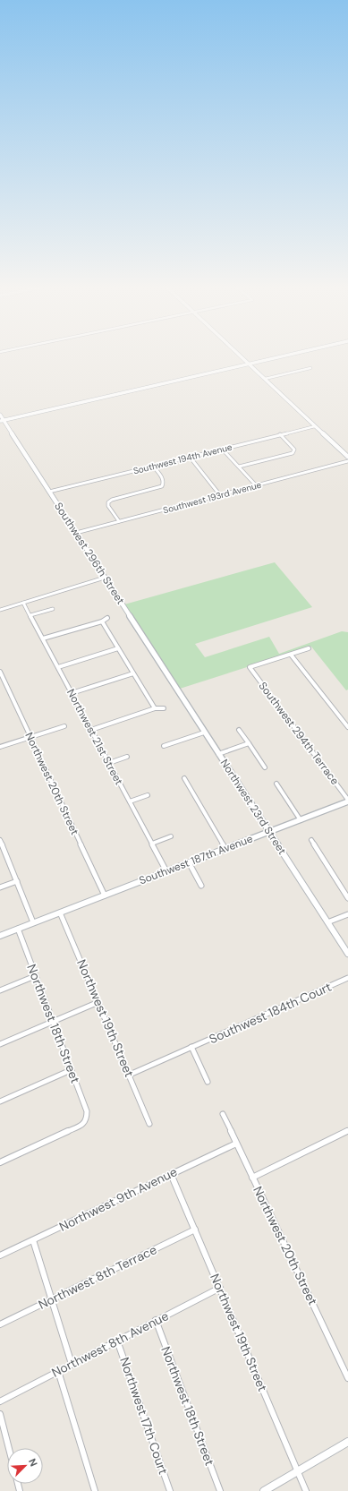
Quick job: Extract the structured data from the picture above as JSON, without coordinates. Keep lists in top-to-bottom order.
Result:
{
  "streets": {
    "street": [
      "Southwest 194th Avenue",
      "Southwest 193rd Avenue",
      "Southwest 296th Street",
      "Southwest 294th Terrace",
      "Northwest 21st Street",
      "Northwest 20th Street",
      "Northwest 23rd Street",
      "Southwest 187th Avenue",
      "Southwest 184th Court",
      "Northwest 19th Street",
      "Northwest 18th Street",
      "Northwest 9th Avenue",
      "Northwest 8th Terrace",
      "Northwest 8th Avenue",
      "Northwest 17th Court"
    ]
  },
  "crossings": [
    ["Southwest 194th Avenue", "Southwest 296th Street"],
    ["Southwest 193rd Avenue", "Southwest 296th Street"],
    ["Southwest 296th Street", "Northwest 23rd Street"],
    ["Southwest 294th Terrace", "Southwest 187th Avenue"],
    ["Northwest 21st Street", "Southwest 187th Avenue"],
    ["Northwest 20th Street", "Southwest 187th Avenue"],
    ["Northwest 20th Street", "Northwest 9th Avenue"],
    ["Northwest 23rd Street", "Southwest 187th Avenue"],
    ["Southwest 187th Avenue", "Northwest 19th Street"],
    ["Southwest 187th Avenue", "Northwest 18th Street"],
    ["Southwest 184th Court", "Northwest 19th Street"],
    ["Northwest 19th Street", "Northwest 9th Avenue"],
    ["Northwest 19th Street", "Northwest 8th Terrace"],
    ["Northwest 19th Street", "Northwest 8th Avenue"],
    ["Northwest 18th Street", "Northwest 8th Avenue"],
    ["Northwest 8th Avenue", "Northwest 17th Court"]
  ],
  "north": "top right"
}
